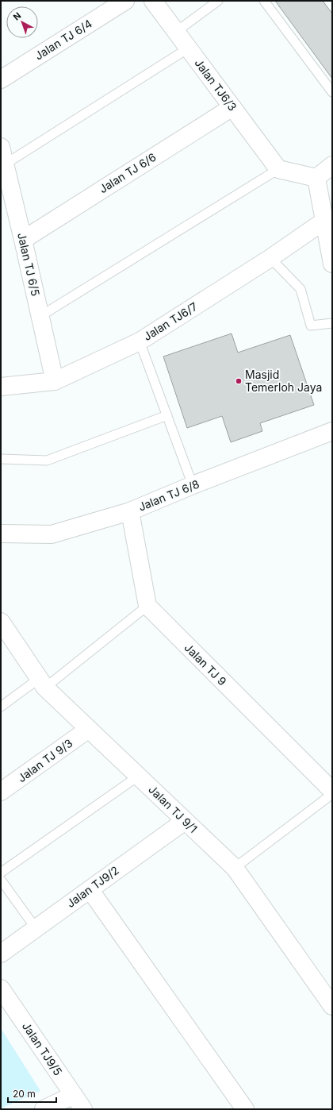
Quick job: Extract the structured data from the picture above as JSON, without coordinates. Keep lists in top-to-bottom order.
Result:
{
  "streets": {
    "street": [
      "Jalan TJ 6/4",
      "Jalan TJ6/3",
      "Jalan TJ 6/6",
      "Jalan TJ 6/5",
      "Jalan TJ6/7",
      "Jalan TJ 6/8",
      "Jalan TJ 9",
      "Jalan TJ 9/3",
      "Jalan TJ 9/1",
      "Jalan TJ9/2",
      "Jalan TJ9/5"
    ]
  },
  "crossings": [
    ["Jalan TJ6/3", "Jalan TJ 6/6"],
    ["Jalan TJ 6/6", "Jalan TJ 6/5"],
    ["Jalan TJ 6/5", "Jalan TJ6/7"],
    ["Jalan TJ 9/3", "Jalan TJ 9/1"],
    ["Jalan TJ 9/1", "Jalan TJ9/2"]
  ],
  "places": ["Masjid Temerloh Jaya"],
  "scale_bar": "20 m",
  "north": "top left"
}
